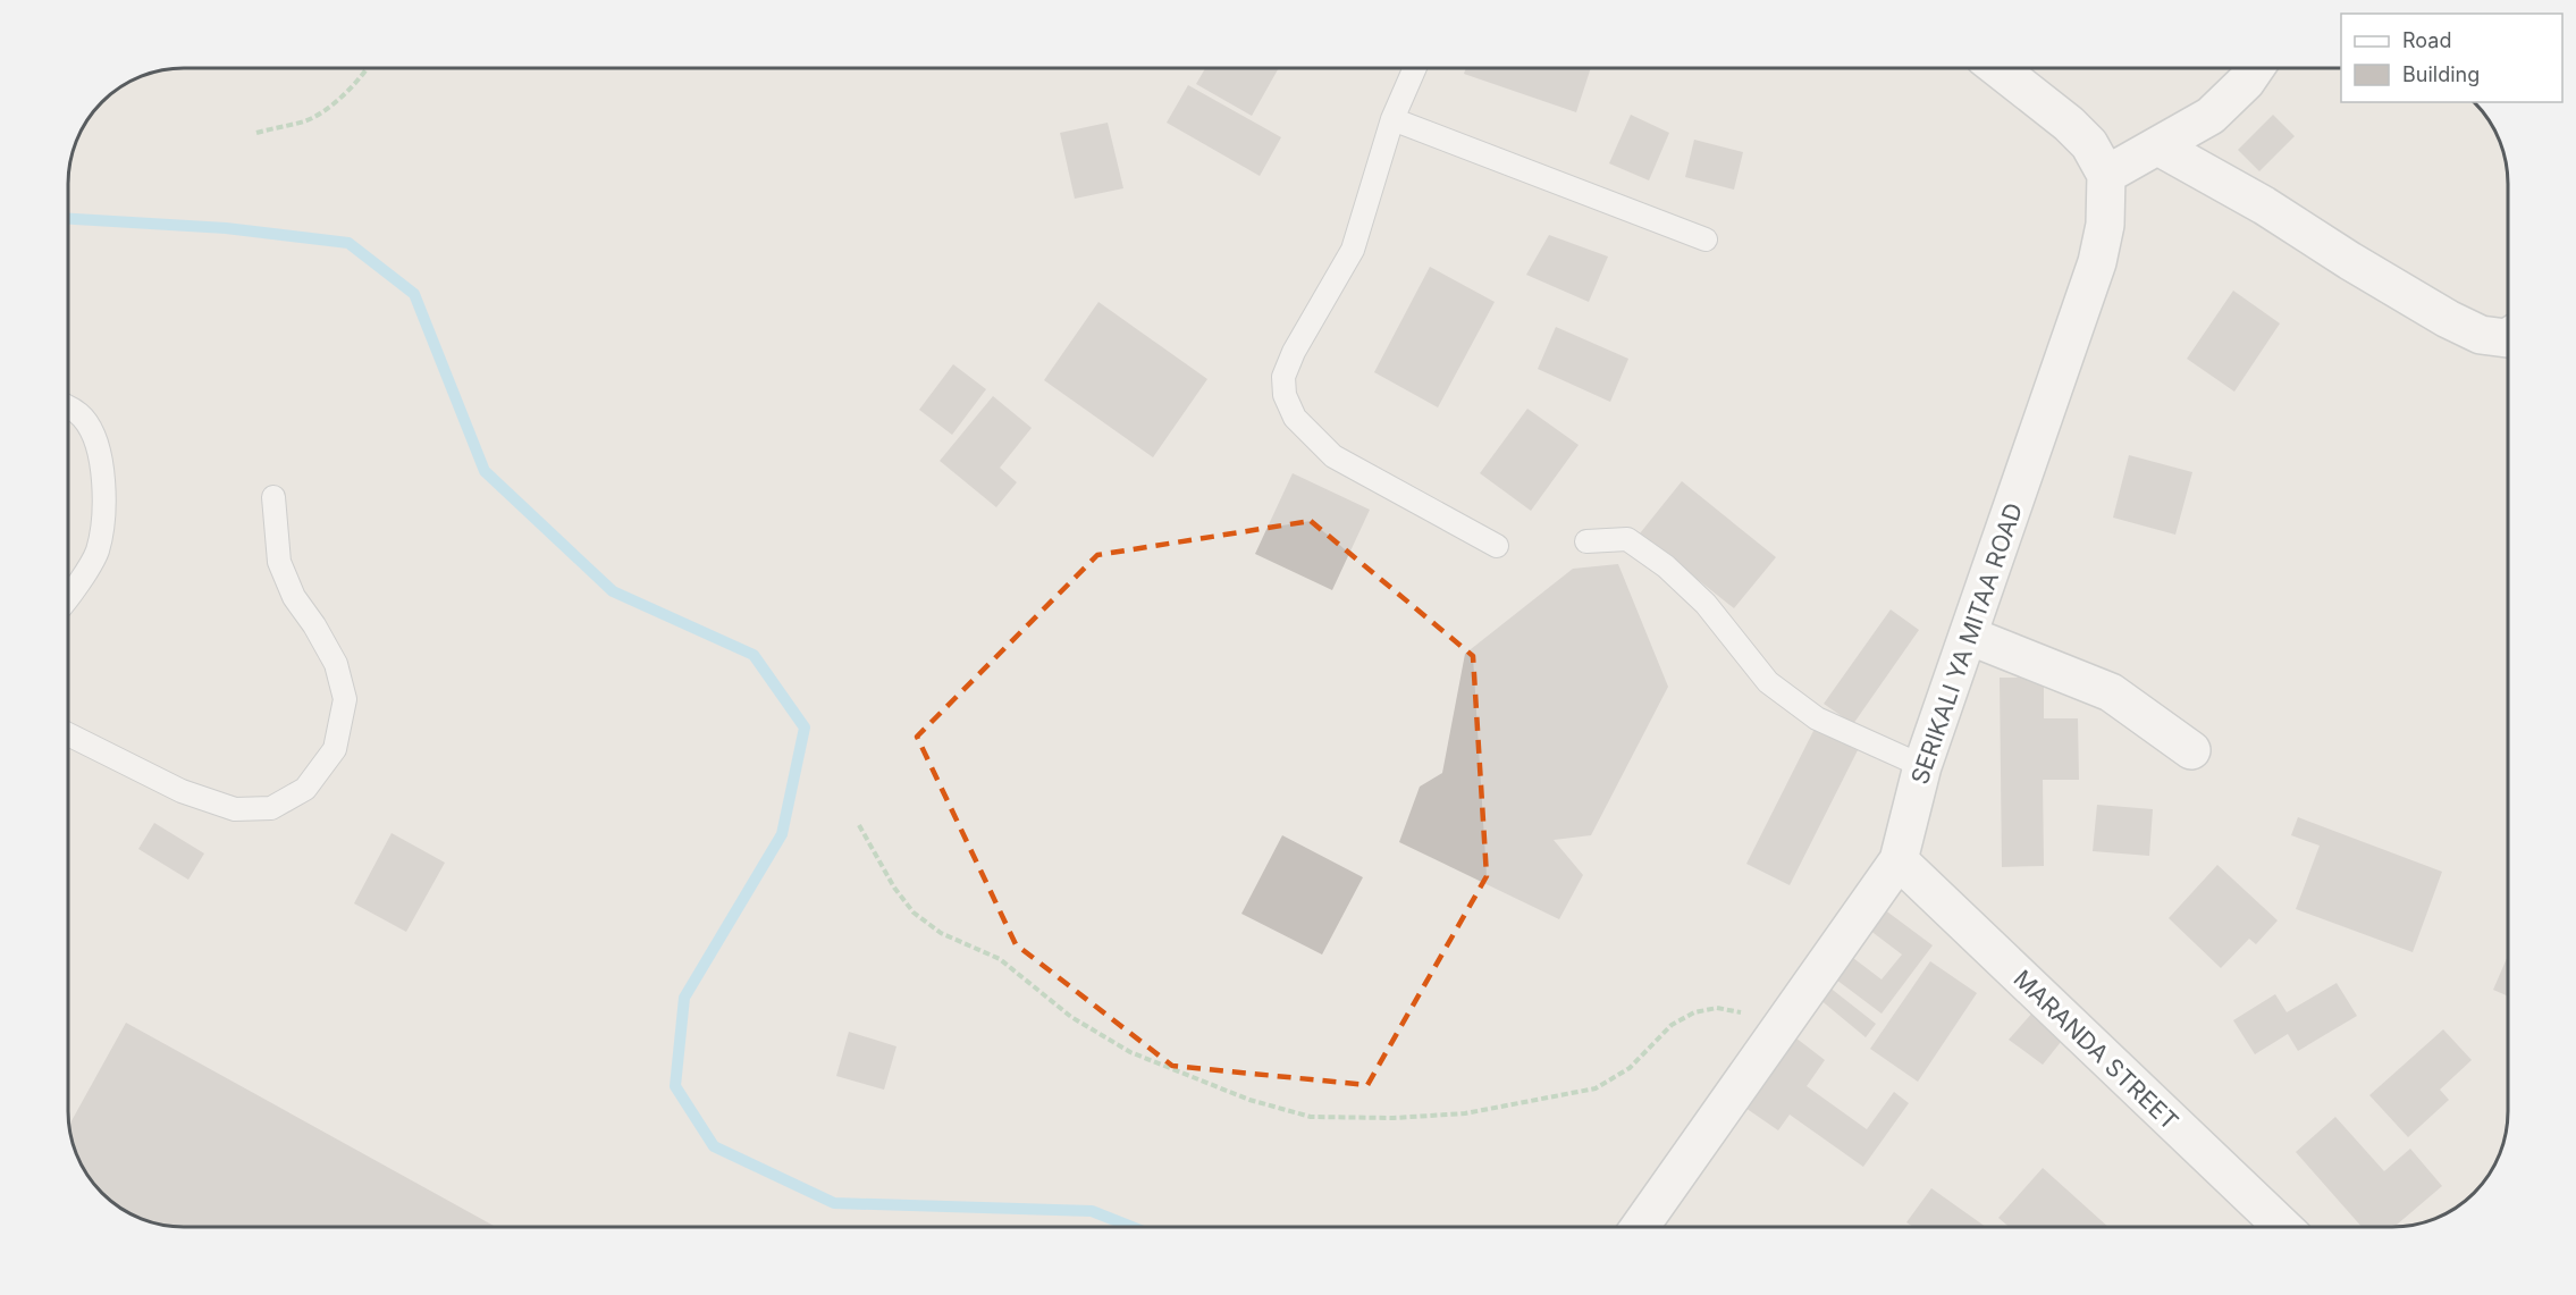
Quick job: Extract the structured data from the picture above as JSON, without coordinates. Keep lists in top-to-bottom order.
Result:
{
  "streets": {
    "street": ["SERIKALI YA MITAA ROAD", "MARANDA STREET"]
  },
  "crossings": [
    ["SERIKALI YA MITAA ROAD", "MARANDA STREET"]
  ],
  "legend": ["Road", "Building"]
}
